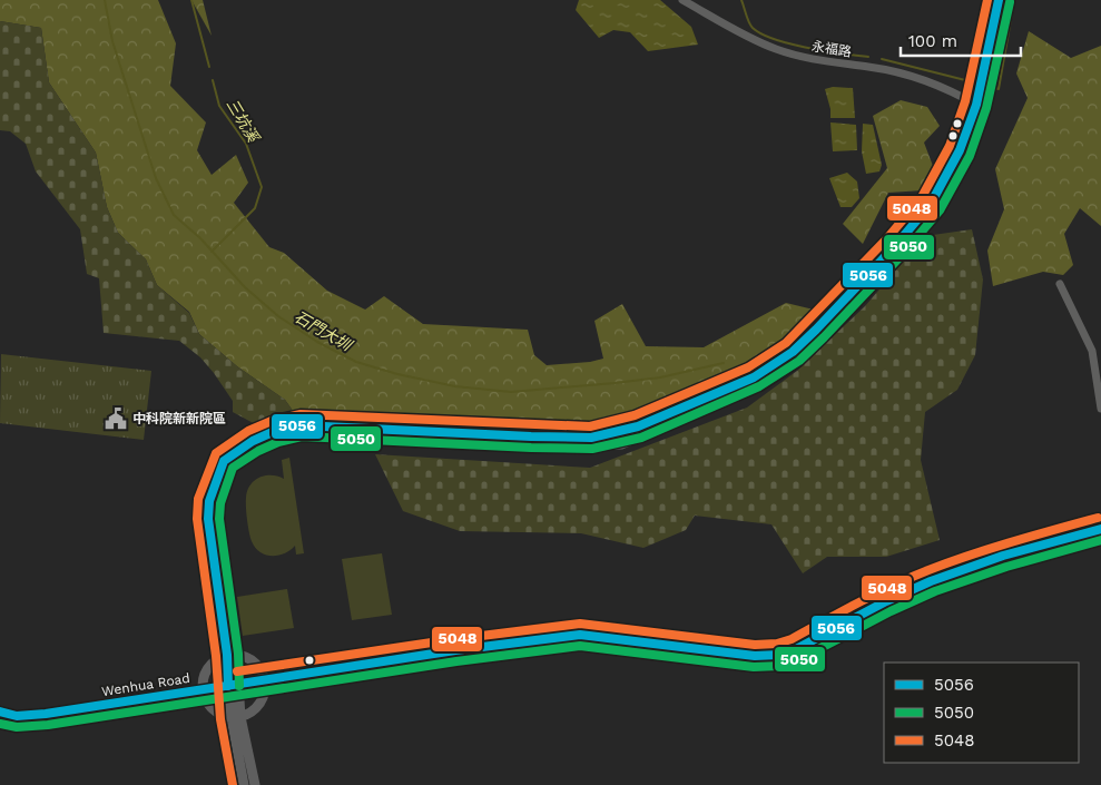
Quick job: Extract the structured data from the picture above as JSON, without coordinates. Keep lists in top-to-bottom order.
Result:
{
  "streets": {
    "main road": ["Wenhua Road"],
    "street": ["永福路"]
  },
  "water": ["三坑溪", "石門大圳"],
  "places": {
    "public building": ["中科院新新院區"]
  },
  "lines": ["transit line 5056", "transit line 5048", "transit line 5050"],
  "legend": ["5056", "5050", "5048"],
  "scale_bar": "100 m"
}
